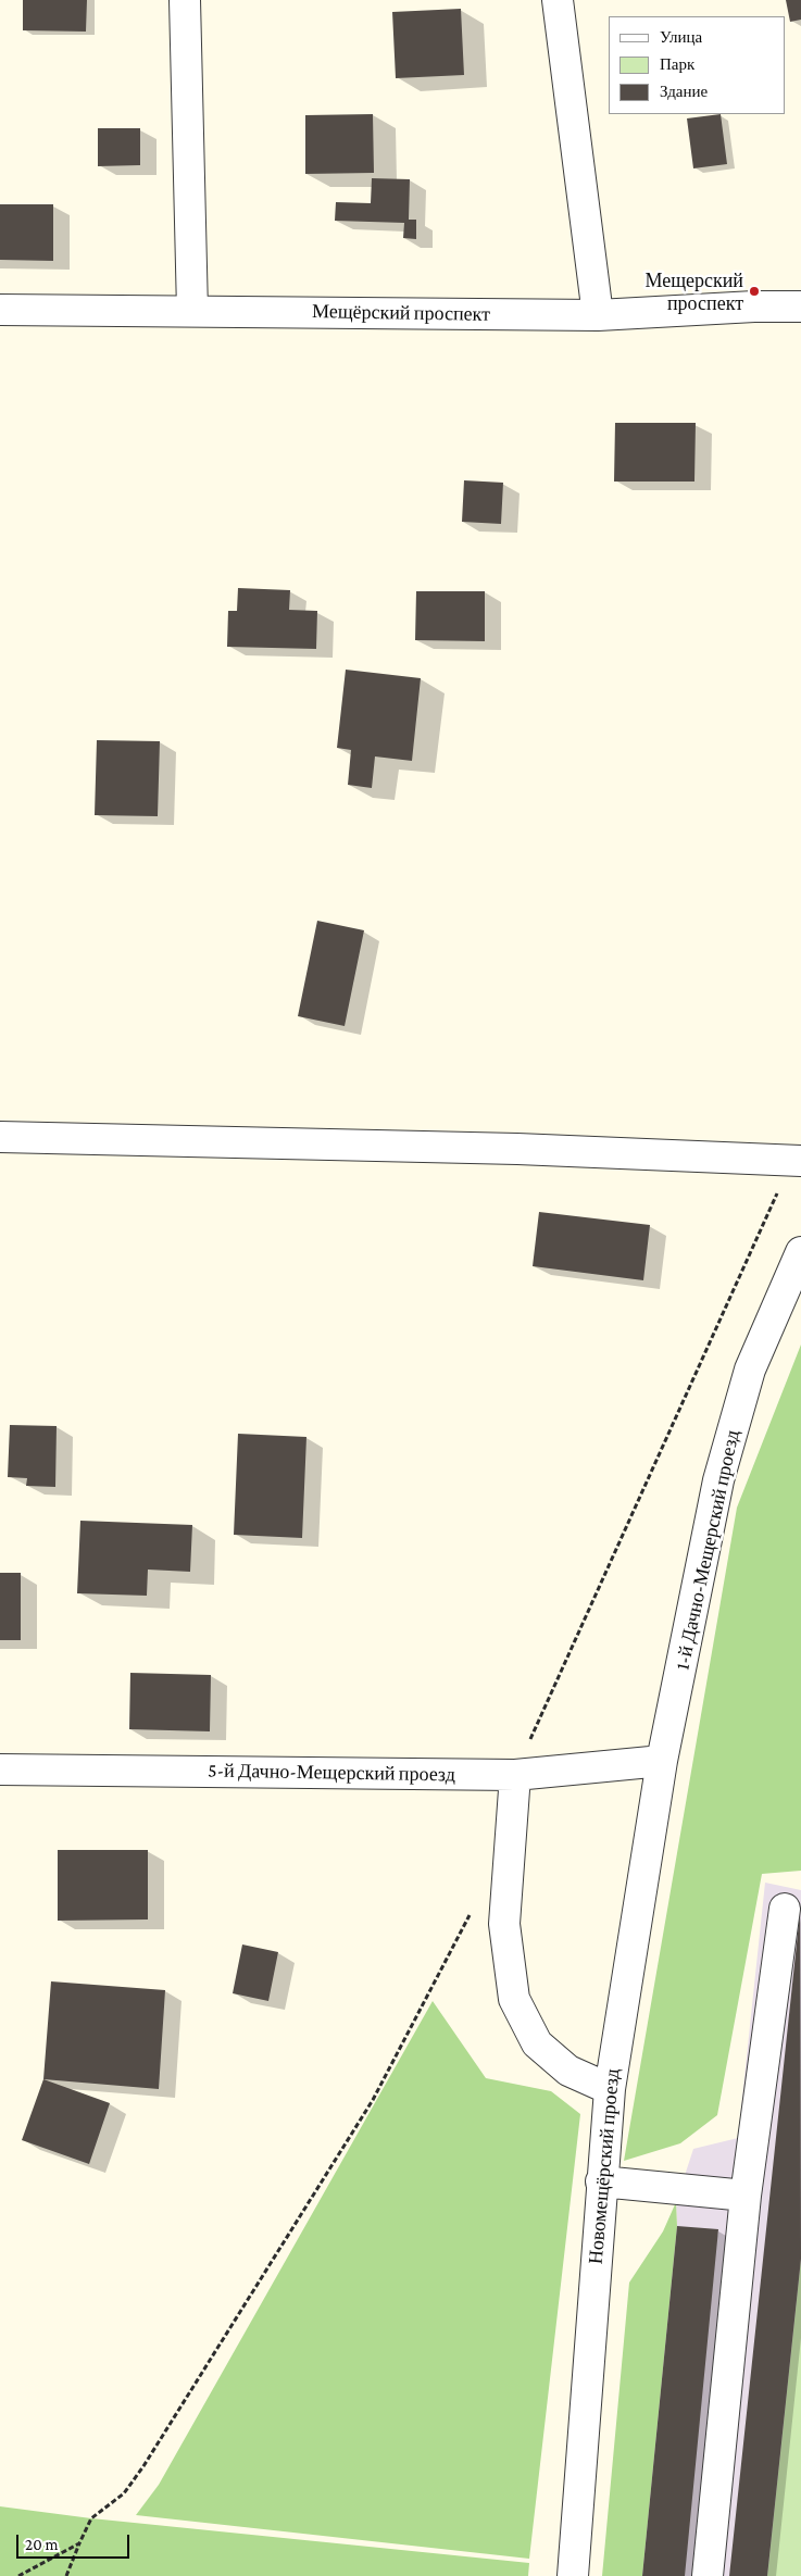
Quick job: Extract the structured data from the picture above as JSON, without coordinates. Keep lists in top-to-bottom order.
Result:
{
  "streets": {
    "street": [
      "Мещёрский проспект",
      "1-й Дачно-Мещерский проезд",
      "5-й Дачно-Мещерский проезд",
      "Новомещёрский проезд"
    ]
  },
  "crossings": [
    ["1-й Дачно-Мещерский проезд", "5-й Дачно-Мещерский проезд"],
    ["1-й Дачно-Мещерский проезд", "Новомещёрский проезд"],
    ["5-й Дачно-Мещерский проезд", "Новомещёрский проезд"]
  ],
  "places": ["Мещерский проспект"],
  "legend": ["Улица", "Парк", "Здание"],
  "scale_bar": "20 m"
}
